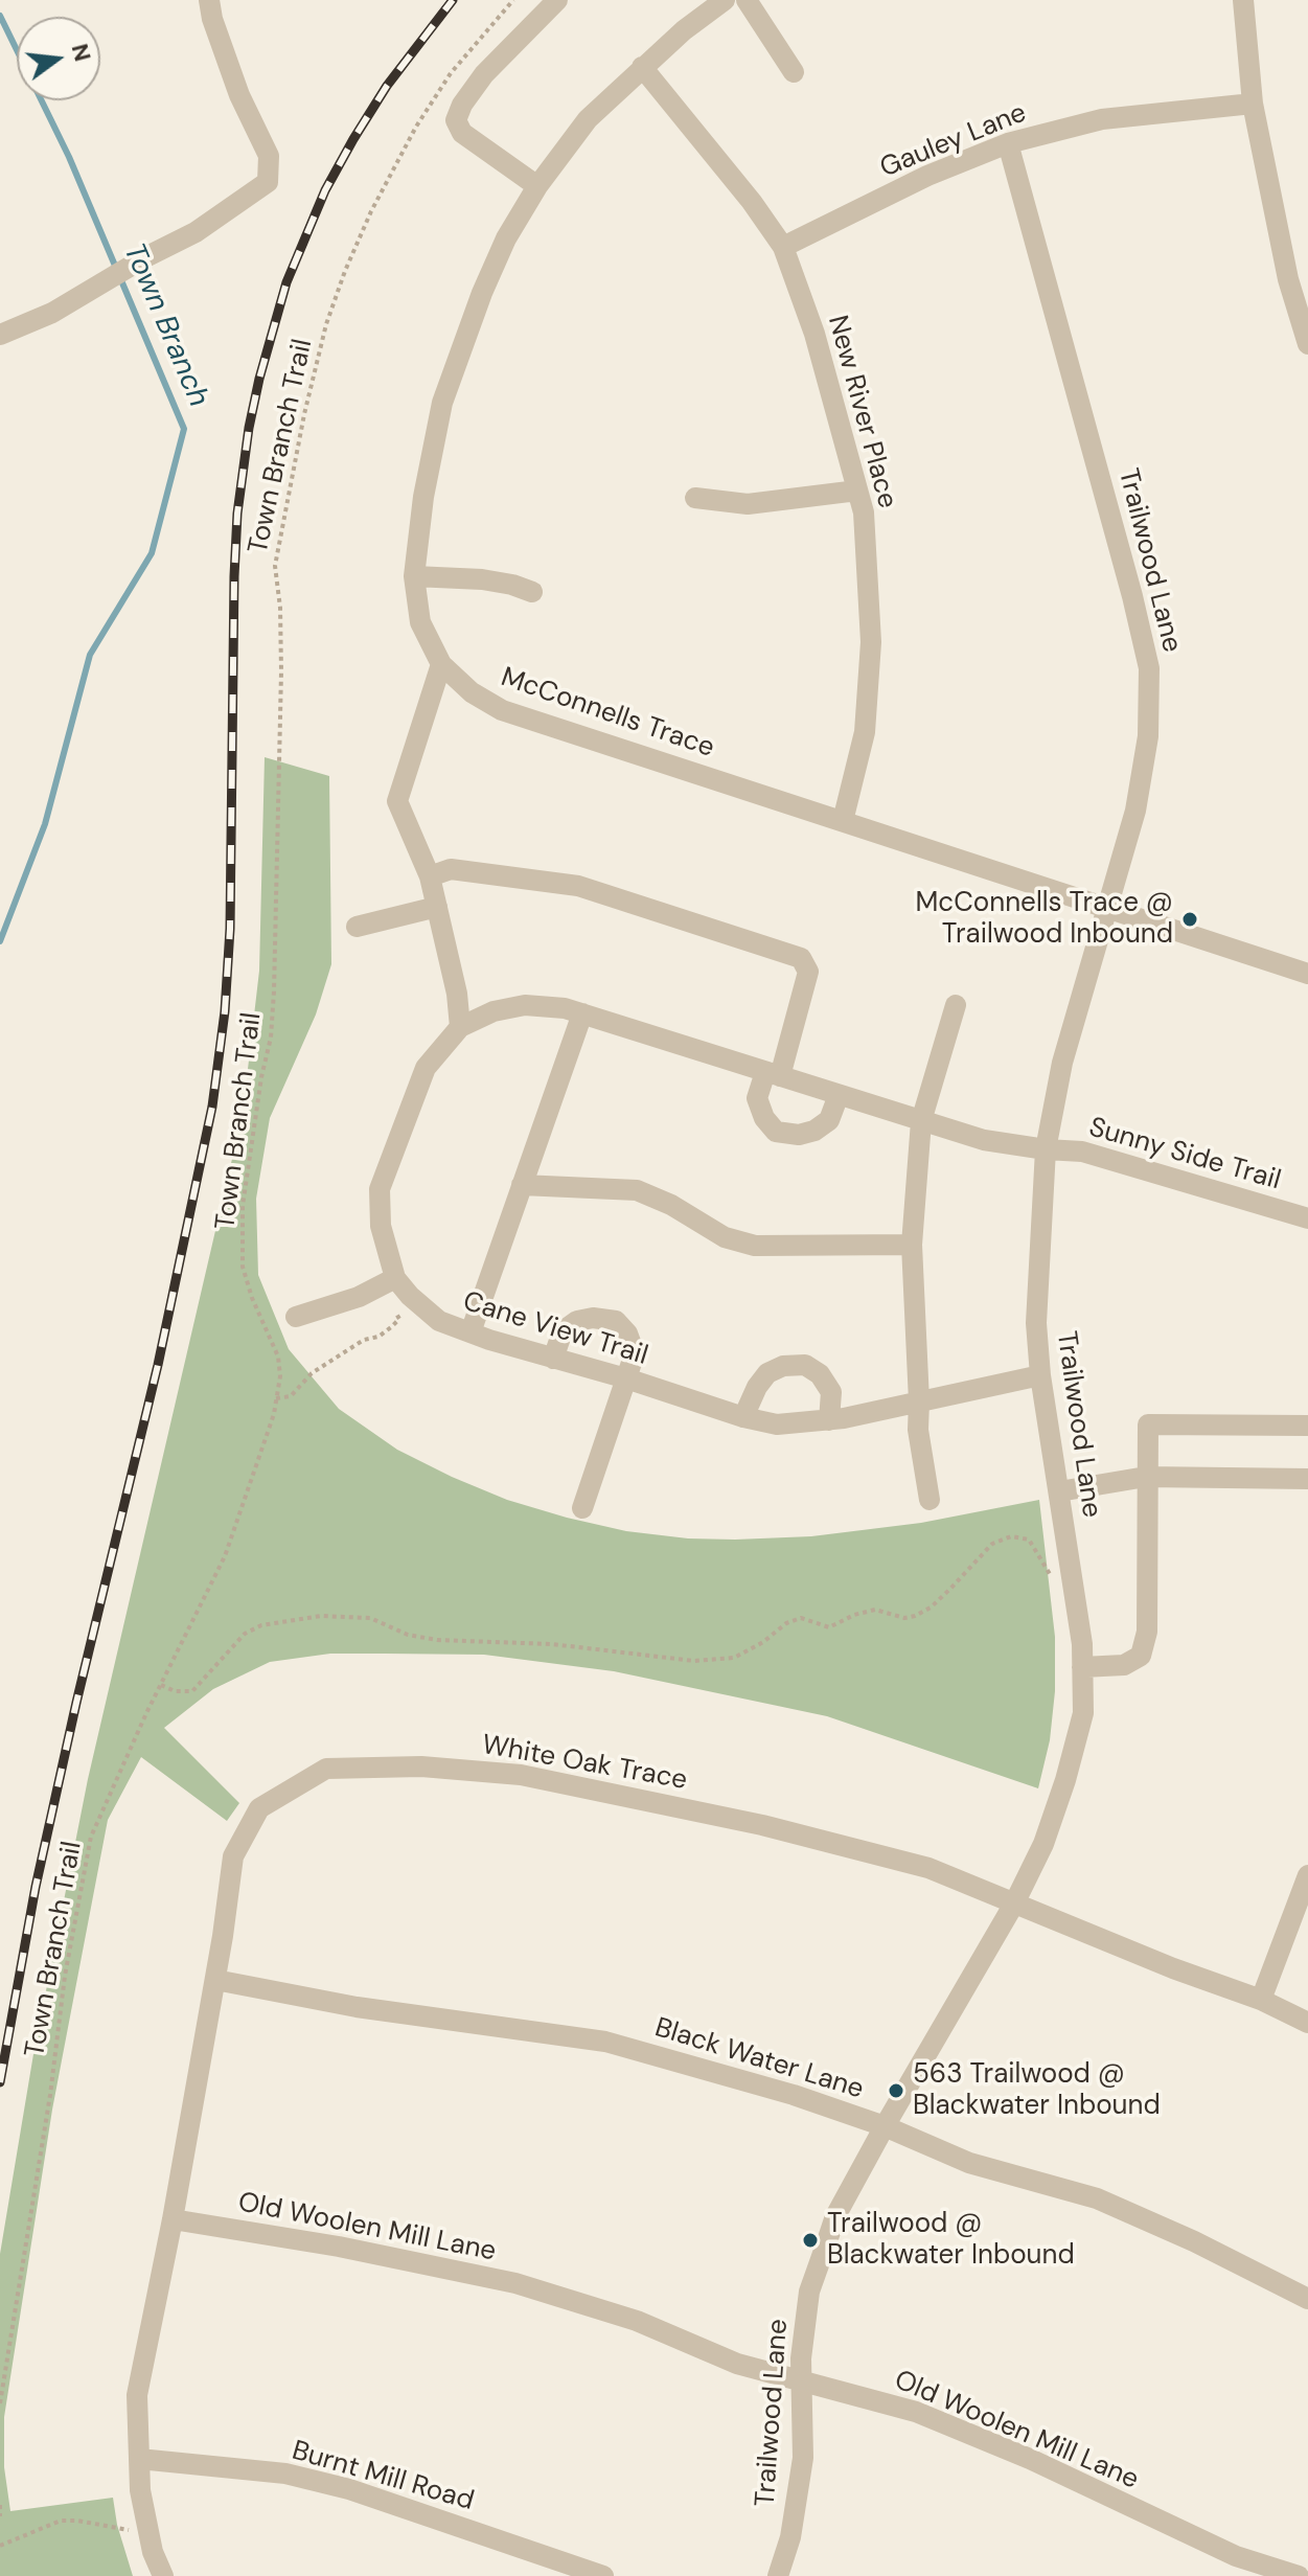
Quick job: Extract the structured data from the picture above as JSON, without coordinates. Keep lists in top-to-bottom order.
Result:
{
  "streets": {
    "street": [
      "Gauley Lane",
      "New River Place",
      "Trailwood Lane",
      "McConnells Trace",
      "Sunny Side Trail",
      "Cane View Trail",
      "White Oak Trace",
      "Black Water Lane",
      "Old Woolen Mill Lane",
      "Burnt Mill Road"
    ],
    "path": ["Town Branch Trail"]
  },
  "crossings": [
    ["Gauley Lane", "New River Place"],
    ["Gauley Lane", "Trailwood Lane"],
    ["New River Place", "McConnells Trace"],
    ["Trailwood Lane", "McConnells Trace"],
    ["Trailwood Lane", "Sunny Side Trail"],
    ["Trailwood Lane", "Cane View Trail"],
    ["Trailwood Lane", "White Oak Trace"],
    ["Trailwood Lane", "Black Water Lane"],
    ["Trailwood Lane", "Old Woolen Mill Lane"],
    ["Sunny Side Trail", "Cane View Trail"],
    ["White Oak Trace", "Black Water Lane"],
    ["White Oak Trace", "Old Woolen Mill Lane"],
    ["White Oak Trace", "Burnt Mill Road"]
  ],
  "water": ["Town Branch"],
  "places": ["McConnells Trace @ Trailwood Inbound", "563 Trailwood @ Blackwater Inbound", "Trailwood @ Blackwater Inbound"],
  "north": "right"
}
